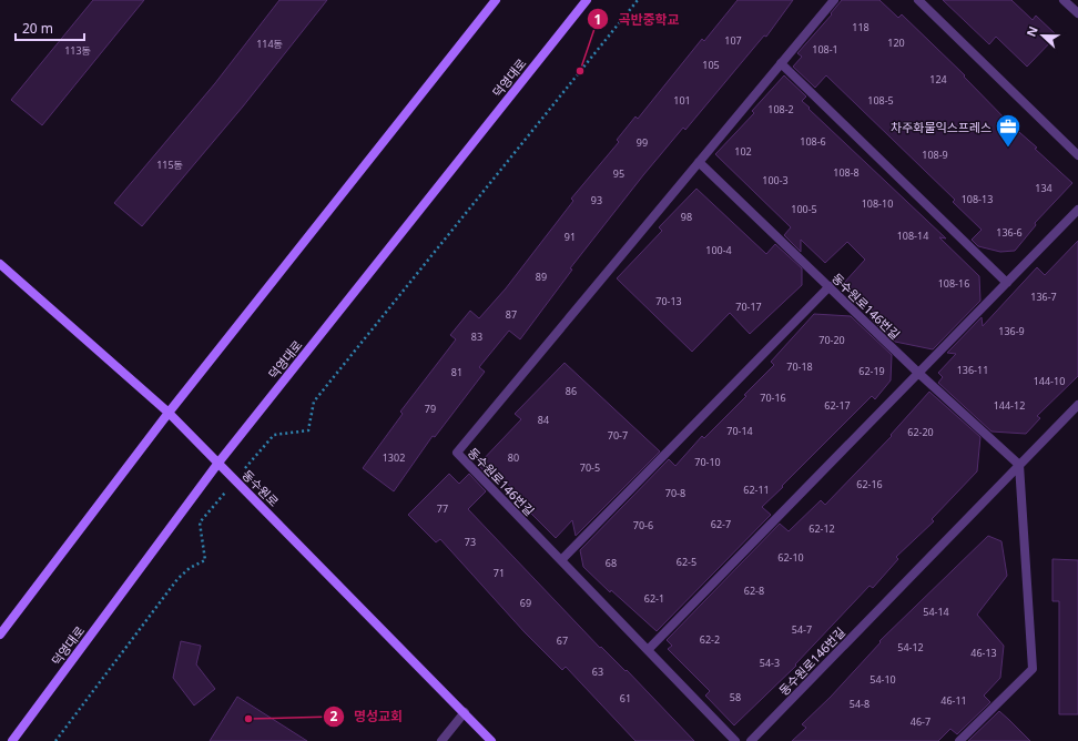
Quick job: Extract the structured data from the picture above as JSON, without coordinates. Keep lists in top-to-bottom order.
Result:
{
  "streets": {
    "main road": ["덕영대로", "동수원로"],
    "street": ["동수원로146번길"]
  },
  "crossings": [
    ["덕영대로", "동수원로"]
  ],
  "places": {
    "other": ["곡반중학교", "명성교회"],
    "office": ["차주화물익스프레스"]
  },
  "house_numbers": [
    "118",
    "107",
    "120",
    "114동",
    "108-1",
    "113동",
    "105",
    "124",
    "101",
    "108-5",
    "108-2",
    "108-6",
    "99",
    "102",
    "108-9",
    "115동",
    "108-8",
    "95",
    "100-3",
    "134",
    "108-13",
    "93",
    "108-10",
    "100-5",
    "98",
    "136-6",
    "108-14",
    "91",
    "100-4",
    "89",
    "108-16",
    "136-7",
    "70-13",
    "70-17",
    "87",
    "136-9",
    "83",
    "70-20",
    "70-18",
    "136-11",
    "62-19",
    "81",
    "144-10",
    "86",
    "70-16",
    "62-17",
    "144-12",
    "79",
    "84",
    "70-14",
    "62-20",
    "70-7",
    "1302",
    "80",
    "70-10",
    "70-5",
    "62-16",
    "62-11",
    "70-8",
    "77",
    "62-7",
    "70-6",
    "62-12",
    "73",
    "62-10",
    "62-5",
    "68",
    "71",
    "62-8",
    "62-1",
    "69",
    "54-14",
    "54-7",
    "62-2",
    "67",
    "54-12",
    "46-13",
    "54-3",
    "63",
    "54-10",
    "58",
    "61",
    "46-11",
    "54-8",
    "46-7"
  ],
  "scale_bar": "20 m",
  "north": "left"
}
